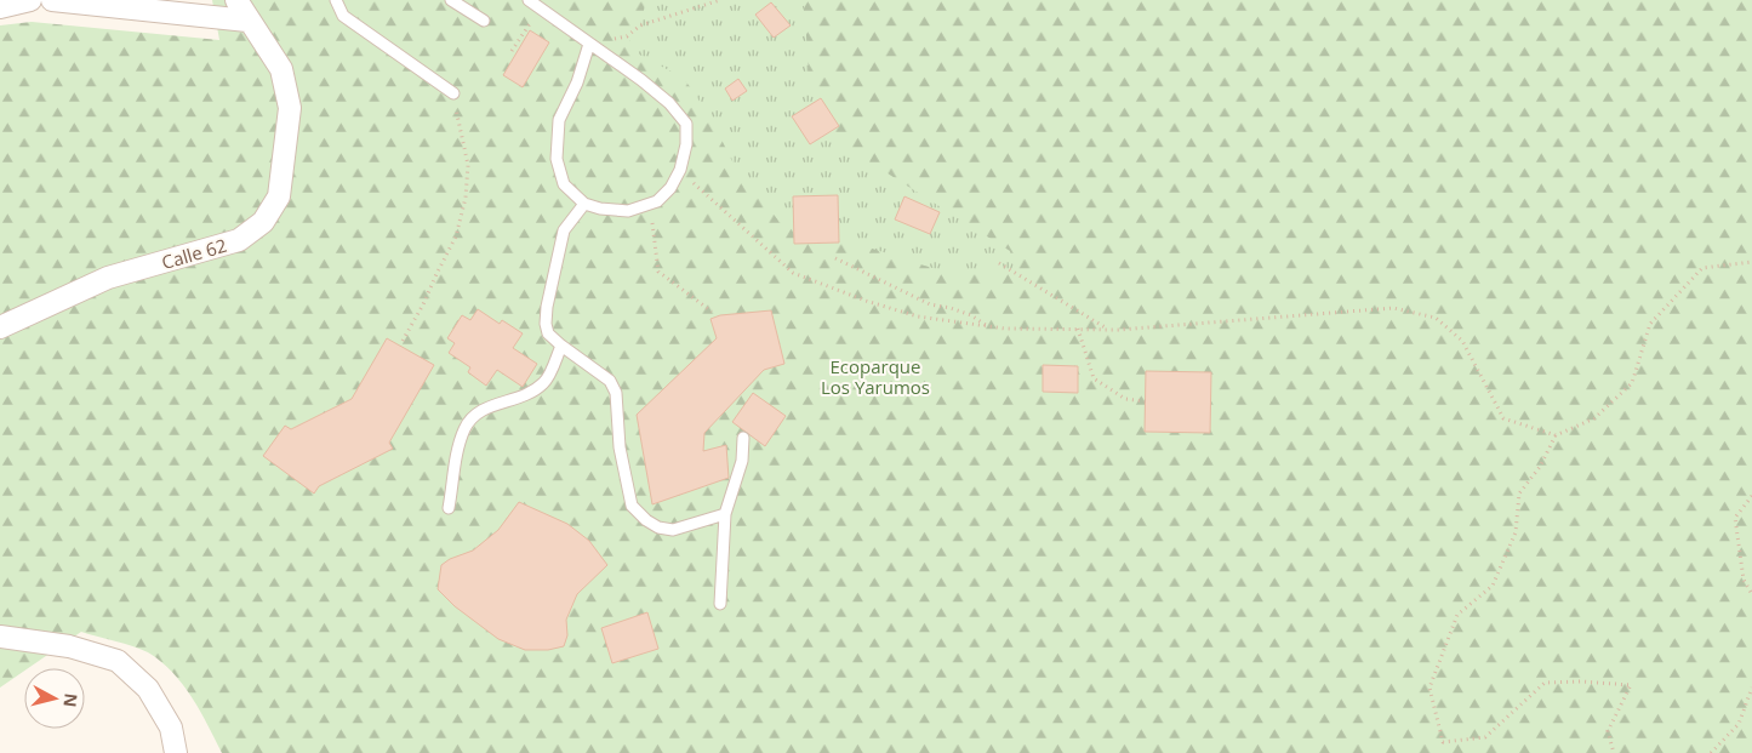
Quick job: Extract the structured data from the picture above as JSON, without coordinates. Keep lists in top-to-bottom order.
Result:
{
  "streets": {
    "street": ["Calle 62"]
  },
  "parks": ["Ecoparque Los Yarumos"],
  "north": "right"
}
